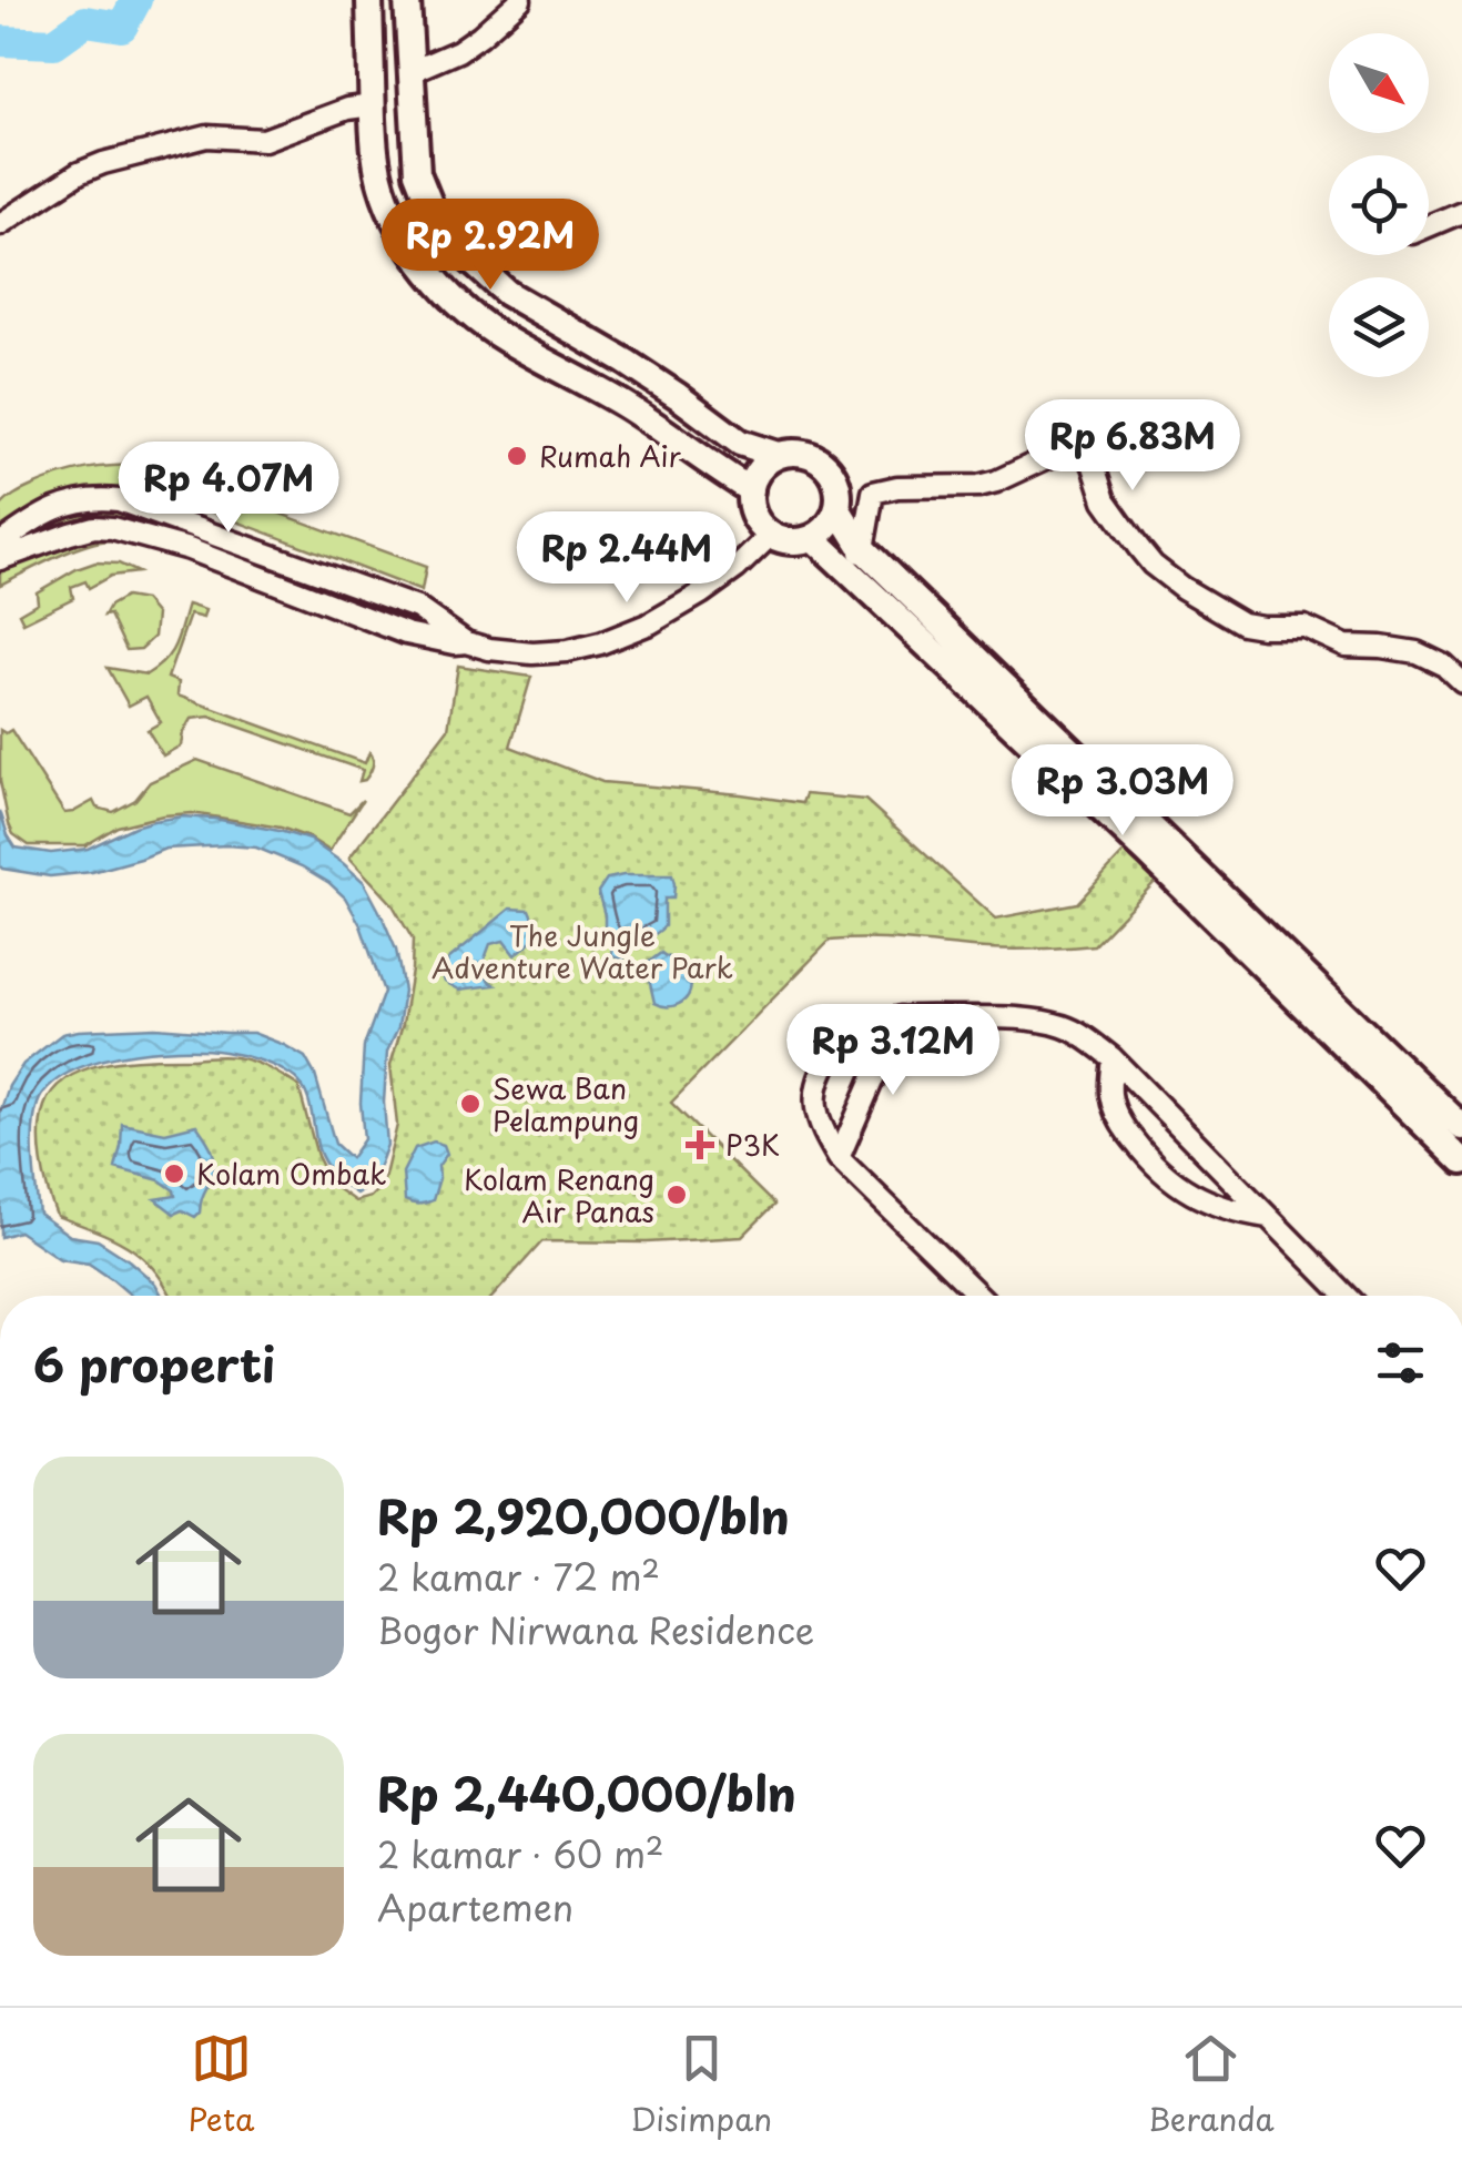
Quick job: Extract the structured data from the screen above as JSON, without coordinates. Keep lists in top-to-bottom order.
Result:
{
  "parks": ["The Jungle Adventure Water Park"],
  "places": {
    "other": [
      "Rumah Air",
      "Sewa Ban Pelampung",
      "Kolam Ombak",
      "Kolam Renang Air Panas"
    ],
    "health": ["P3K"]
  },
  "north": "bottom right",
  "page": {
    "price": [
      "Rp 2.92M",
      "Rp 6.83M",
      "Rp 4.07M",
      "Rp 2.44M",
      "Rp 3.03M",
      "Rp 3.12M"
    ],
    "heading": "6 properti",
    "list": [
      {
        "name": "Rp 2,920,000/bln",
        "note": "2 kamar · 72 m² · Bogor Nirwana Residence"
      },
      {
        "name": "Rp 2,440,000/bln",
        "note": "2 kamar · 60 m² · Apartemen"
      }
    ],
    "tabs": ["Peta", "Disimpan", "Beranda"]
  }
}
